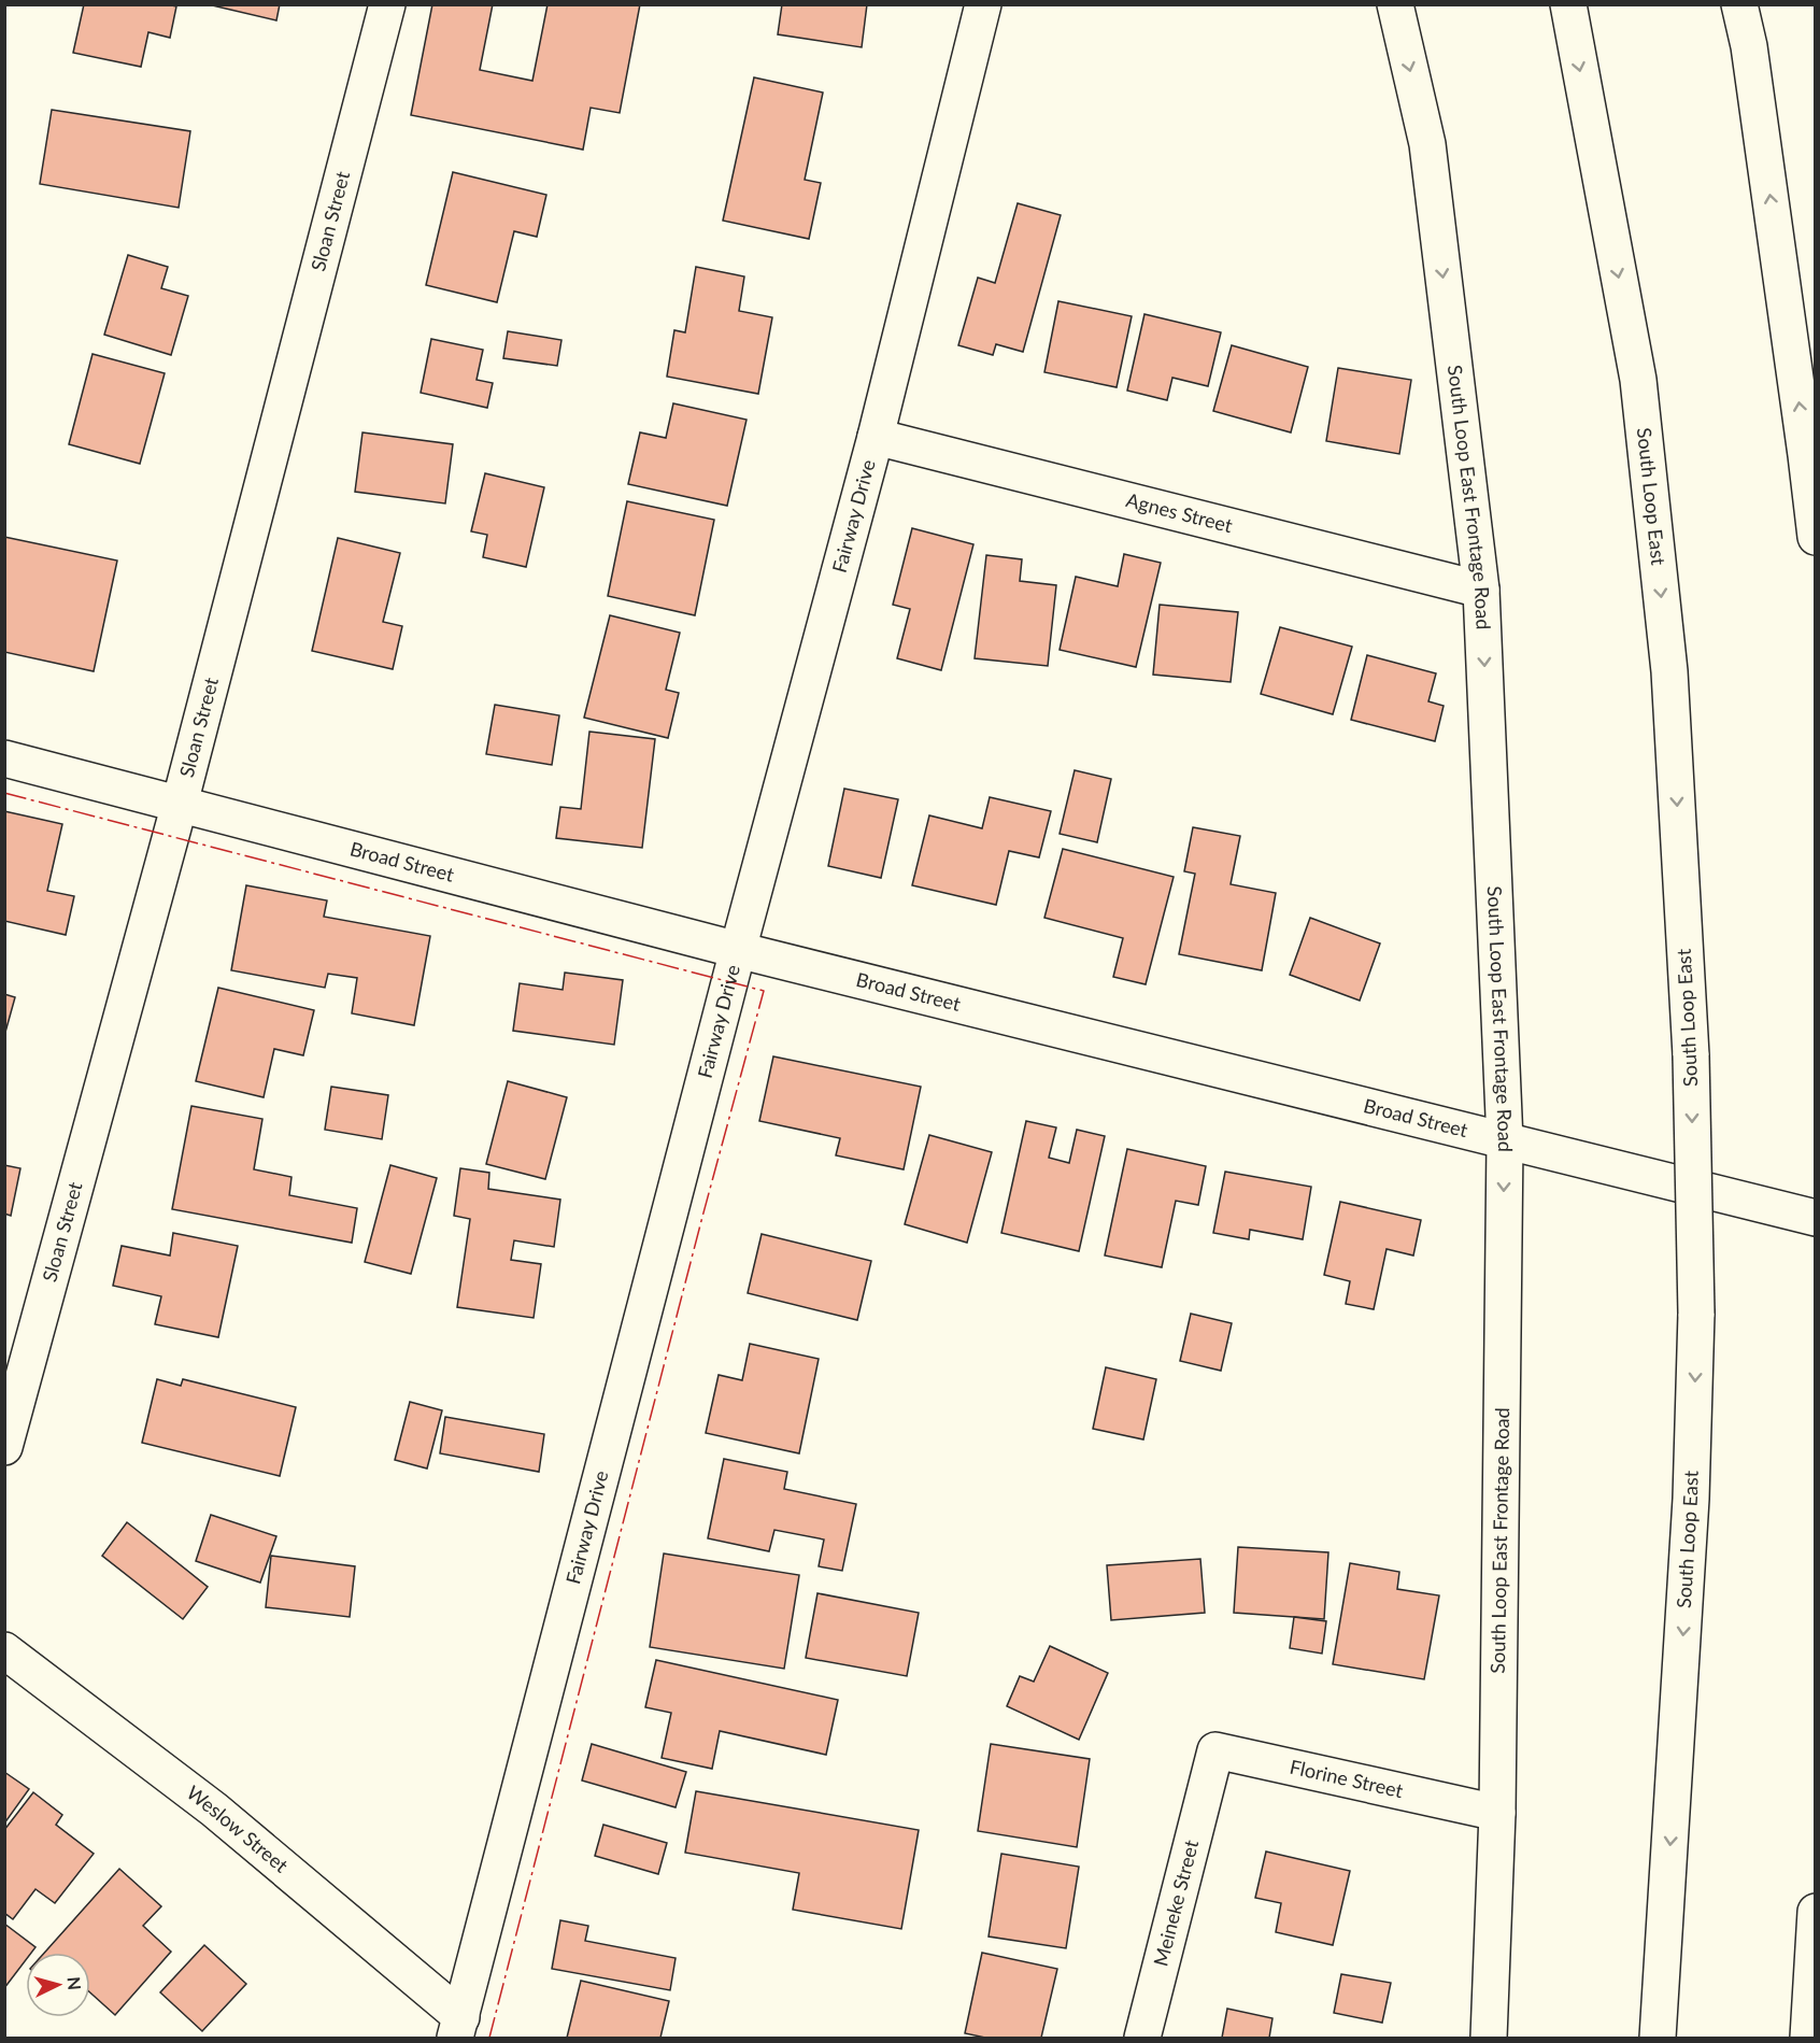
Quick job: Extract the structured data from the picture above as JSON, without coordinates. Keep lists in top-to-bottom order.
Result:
{
  "streets": {
    "main road": [
      "Sloan Street",
      "South Loop East Frontage Road",
      "South Loop East",
      "Agnes Street",
      "Fairway Drive",
      "Broad Street",
      "Florine Street",
      "Weslow Street",
      "Meineke Street"
    ]
  },
  "crossings": [
    ["Sloan Street", "Broad Street"],
    ["South Loop East Frontage Road", "Agnes Street"],
    ["South Loop East Frontage Road", "Broad Street"],
    ["South Loop East Frontage Road", "Florine Street"],
    ["Agnes Street", "Fairway Drive"],
    ["Fairway Drive", "Broad Street"],
    ["Fairway Drive", "Weslow Street"],
    ["Florine Street", "Meineke Street"]
  ],
  "one_way": ["South Loop East Frontage Road"],
  "north": "right"
}
